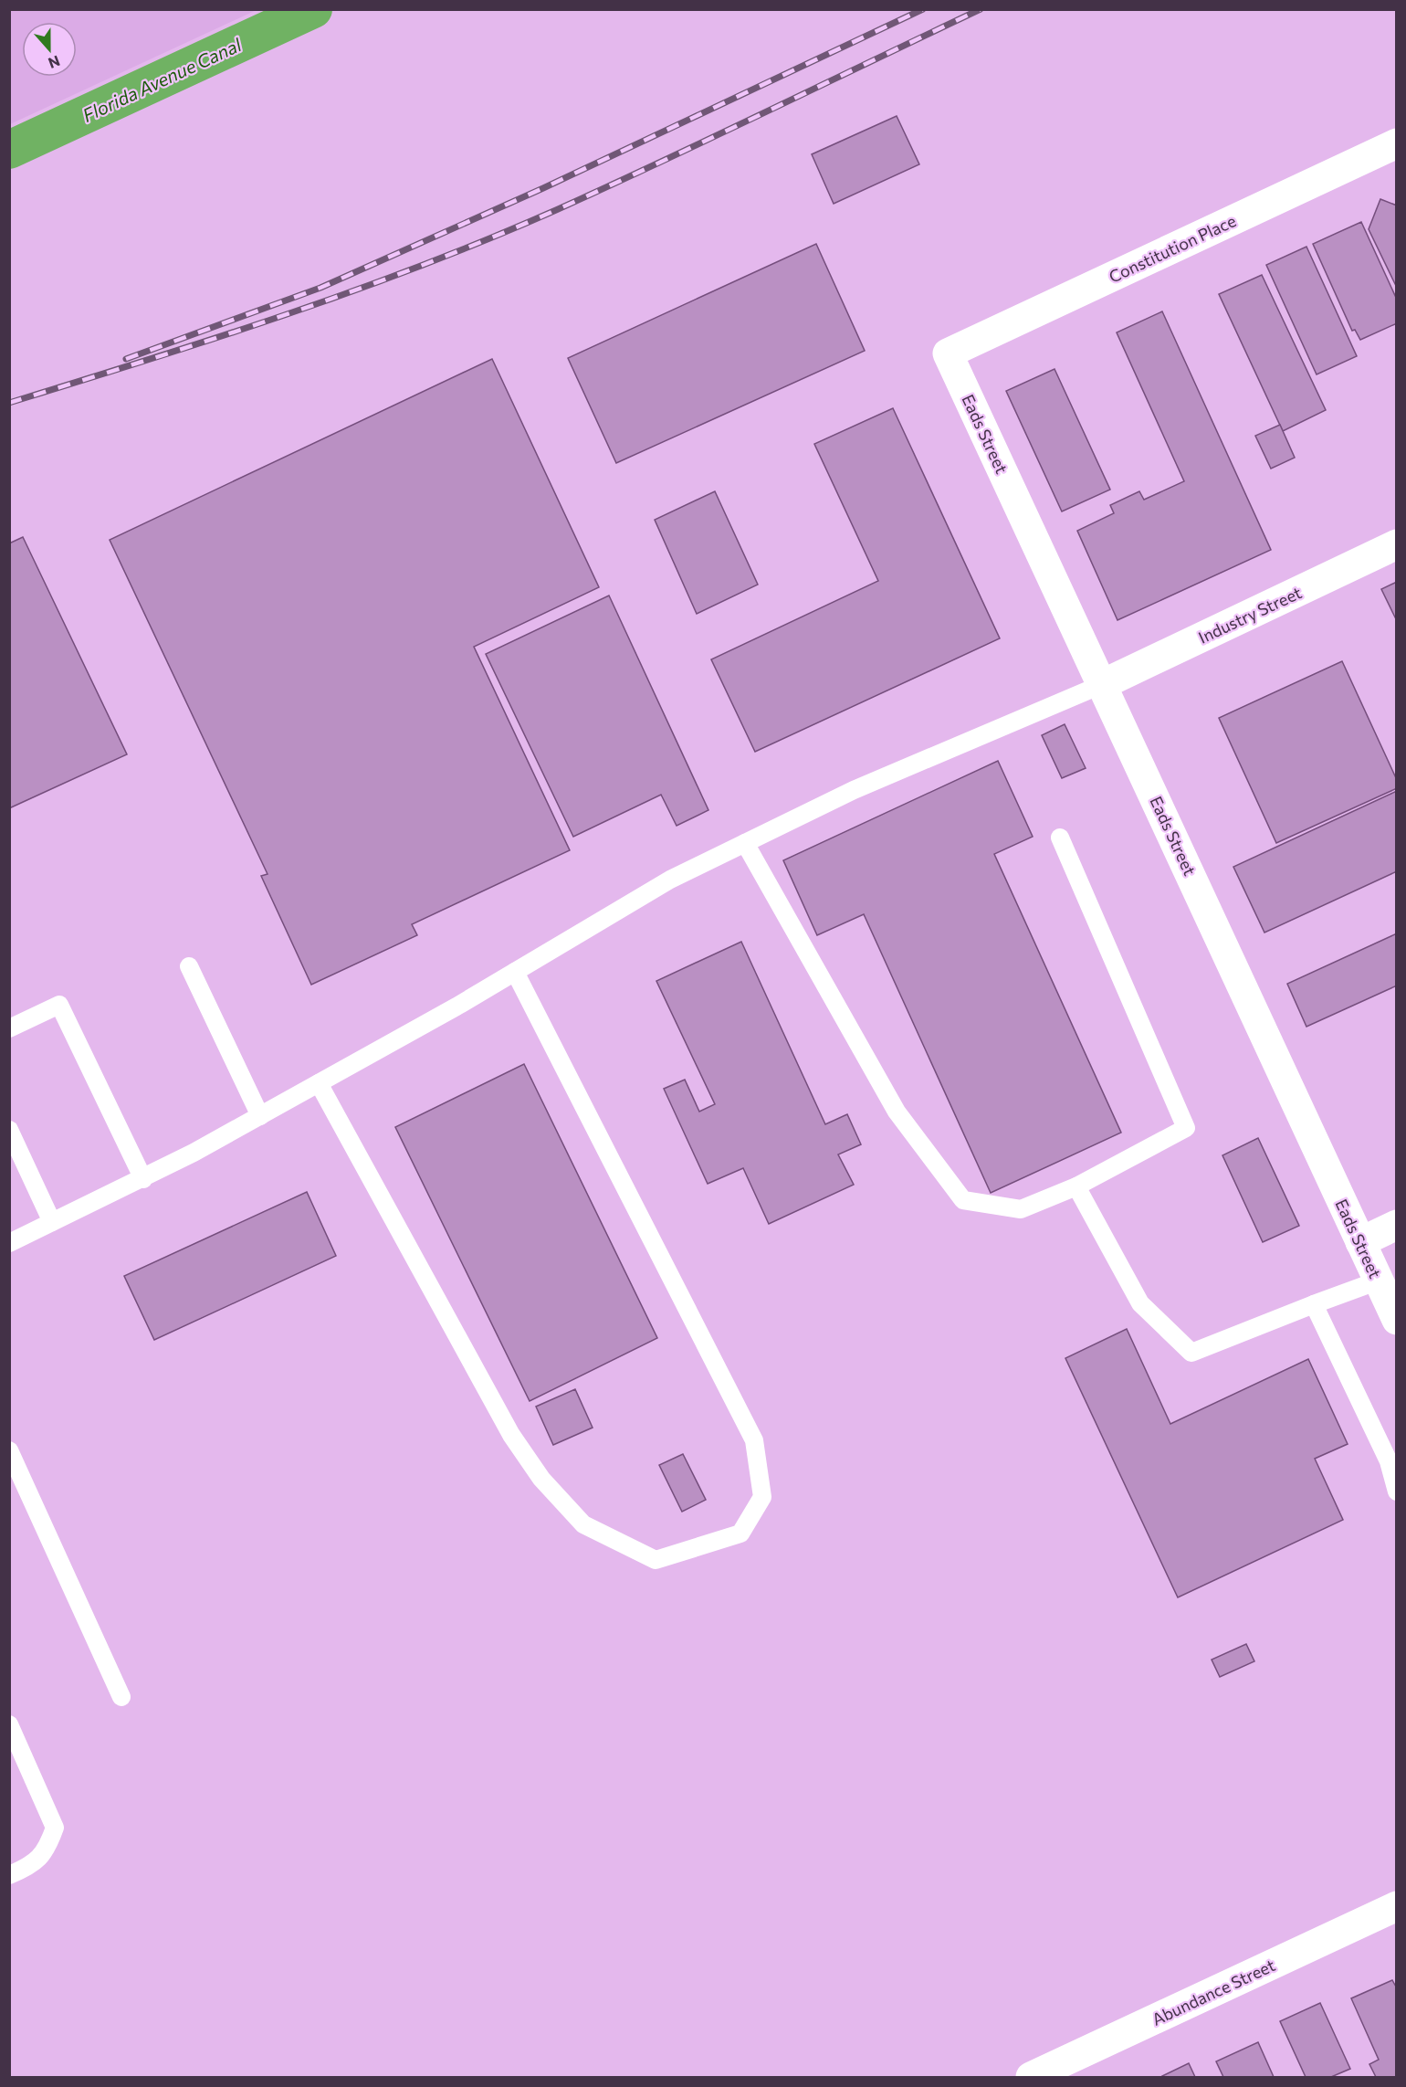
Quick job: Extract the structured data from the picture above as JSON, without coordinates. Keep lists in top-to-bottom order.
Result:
{
  "streets": {
    "street": [
      "Constitution Place",
      "Eads Street",
      "Industry Street",
      "Abundance Street"
    ]
  },
  "crossings": [
    ["Constitution Place", "Eads Street"],
    ["Eads Street", "Industry Street"]
  ],
  "water": ["Florida Avenue Canal"],
  "north": "bottom"
}
